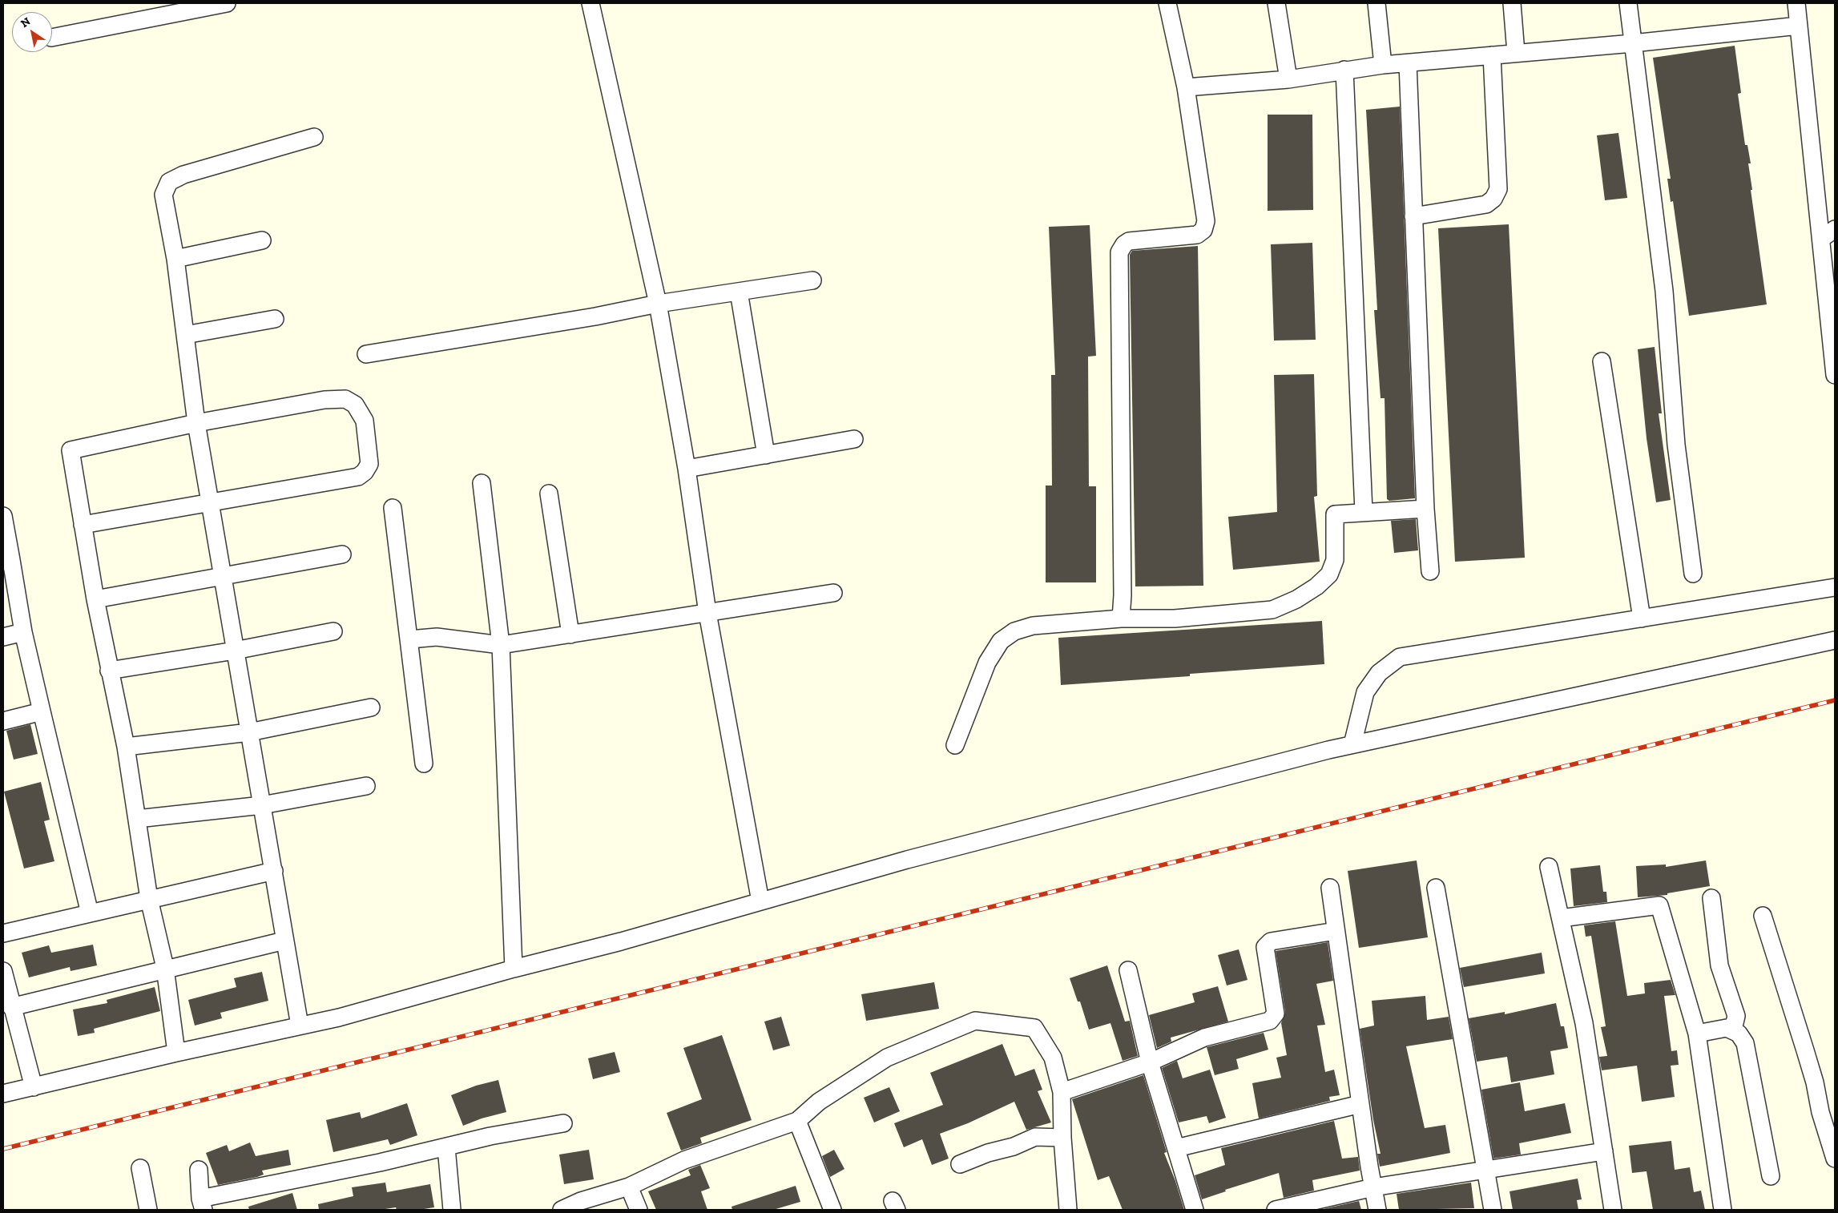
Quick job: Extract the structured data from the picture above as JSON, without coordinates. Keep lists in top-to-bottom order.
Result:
{
  "north": "top left"
}
